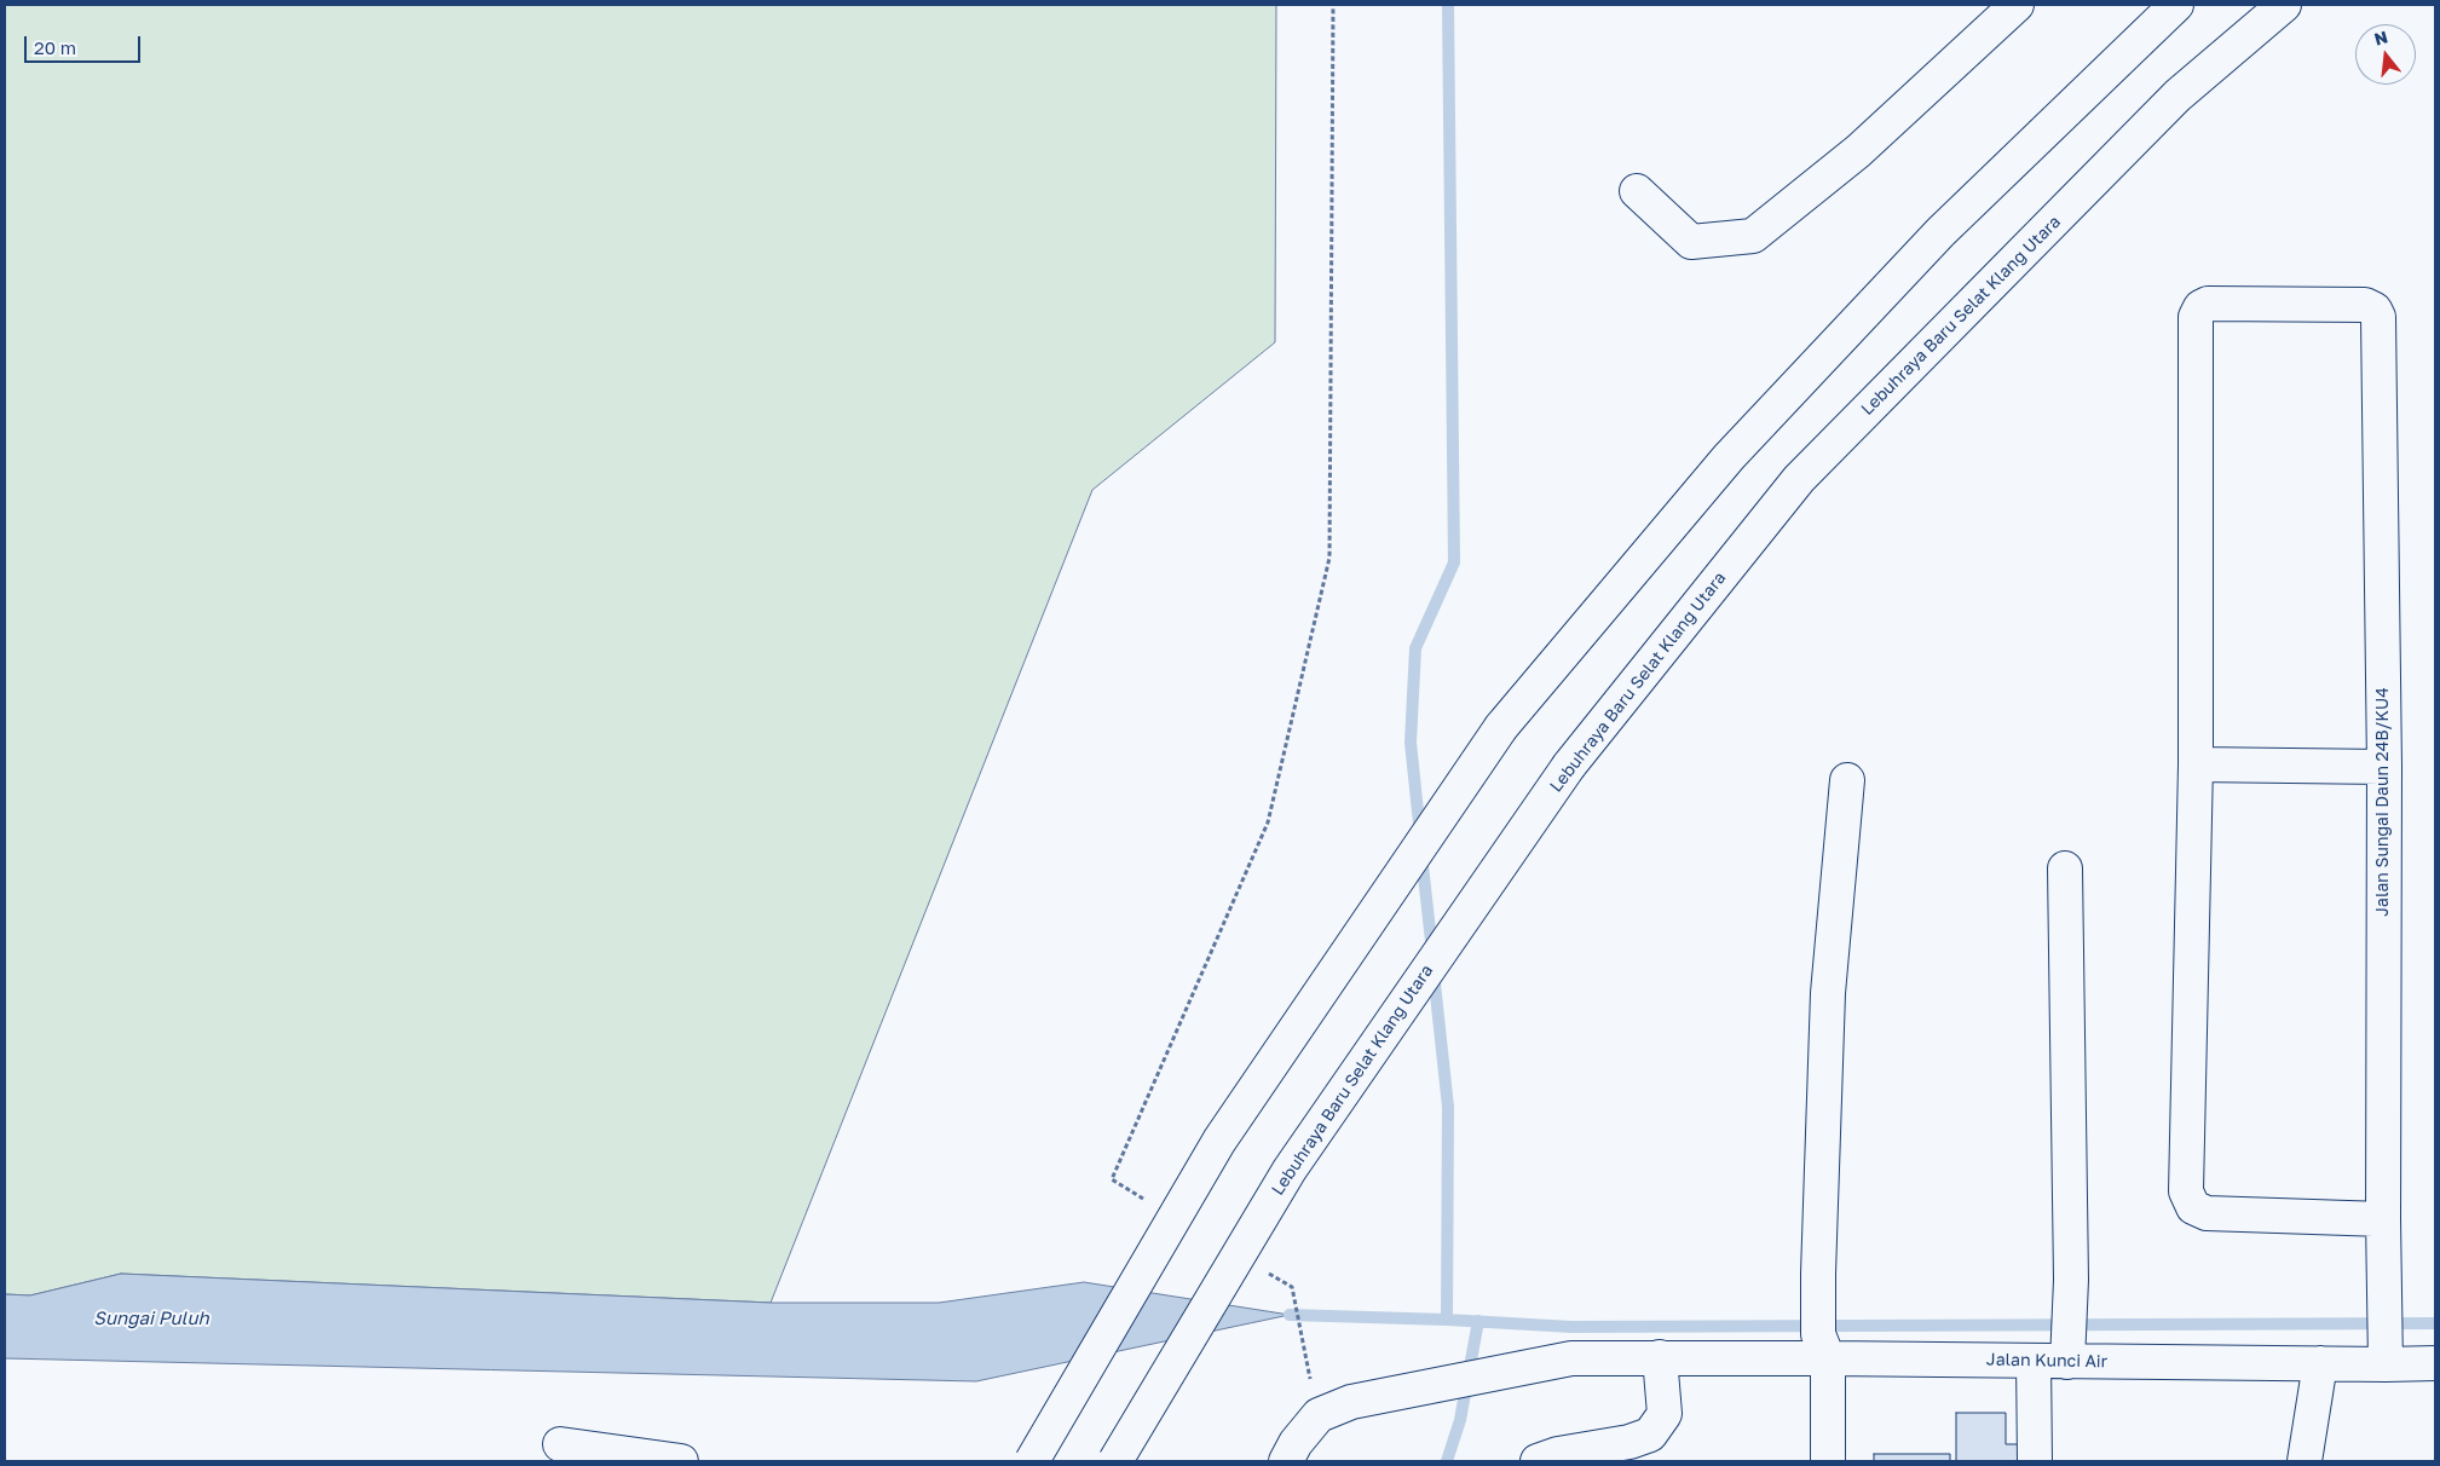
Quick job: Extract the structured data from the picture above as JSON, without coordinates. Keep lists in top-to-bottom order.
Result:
{
  "streets": {
    "main road": ["Lebuhraya Baru Selat Klang Utara", "Jalan Sungai Daun 24B/KU4", "Jalan Kunci Air"]
  },
  "crossings": [
    ["Jalan Sungai Daun 24B/KU4", "Jalan Kunci Air"]
  ],
  "water": ["Sungai Puluh"],
  "scale_bar": "20 m",
  "north": "top"
}
